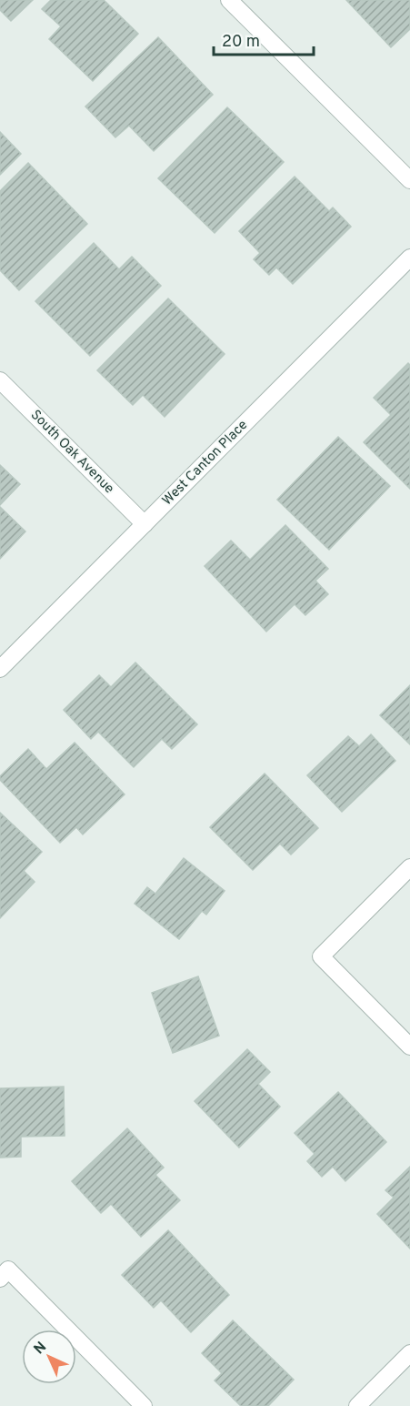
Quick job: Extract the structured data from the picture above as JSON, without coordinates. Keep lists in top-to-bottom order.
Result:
{
  "streets": {
    "street": ["South Oak Avenue", "West Canton Place"]
  },
  "crossings": [
    ["South Oak Avenue", "West Canton Place"]
  ],
  "scale_bar": "20 m",
  "north": "top left"
}
